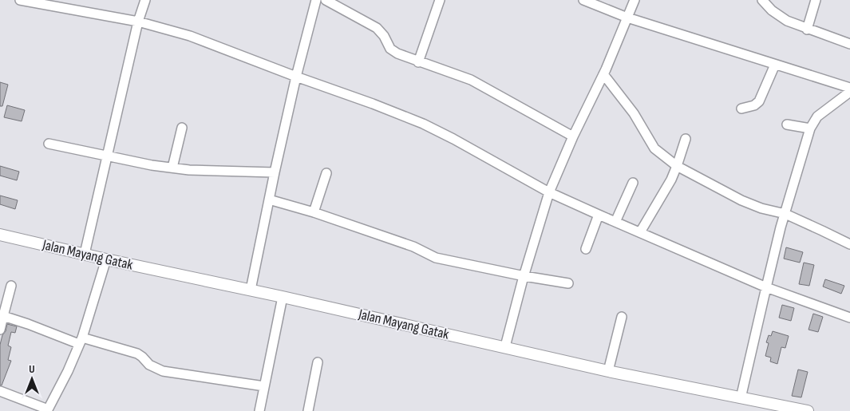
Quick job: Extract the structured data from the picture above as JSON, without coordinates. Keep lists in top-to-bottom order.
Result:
{
  "streets": {
    "street": ["Jalan Mayang Gatak"]
  },
  "north": "top"
}
